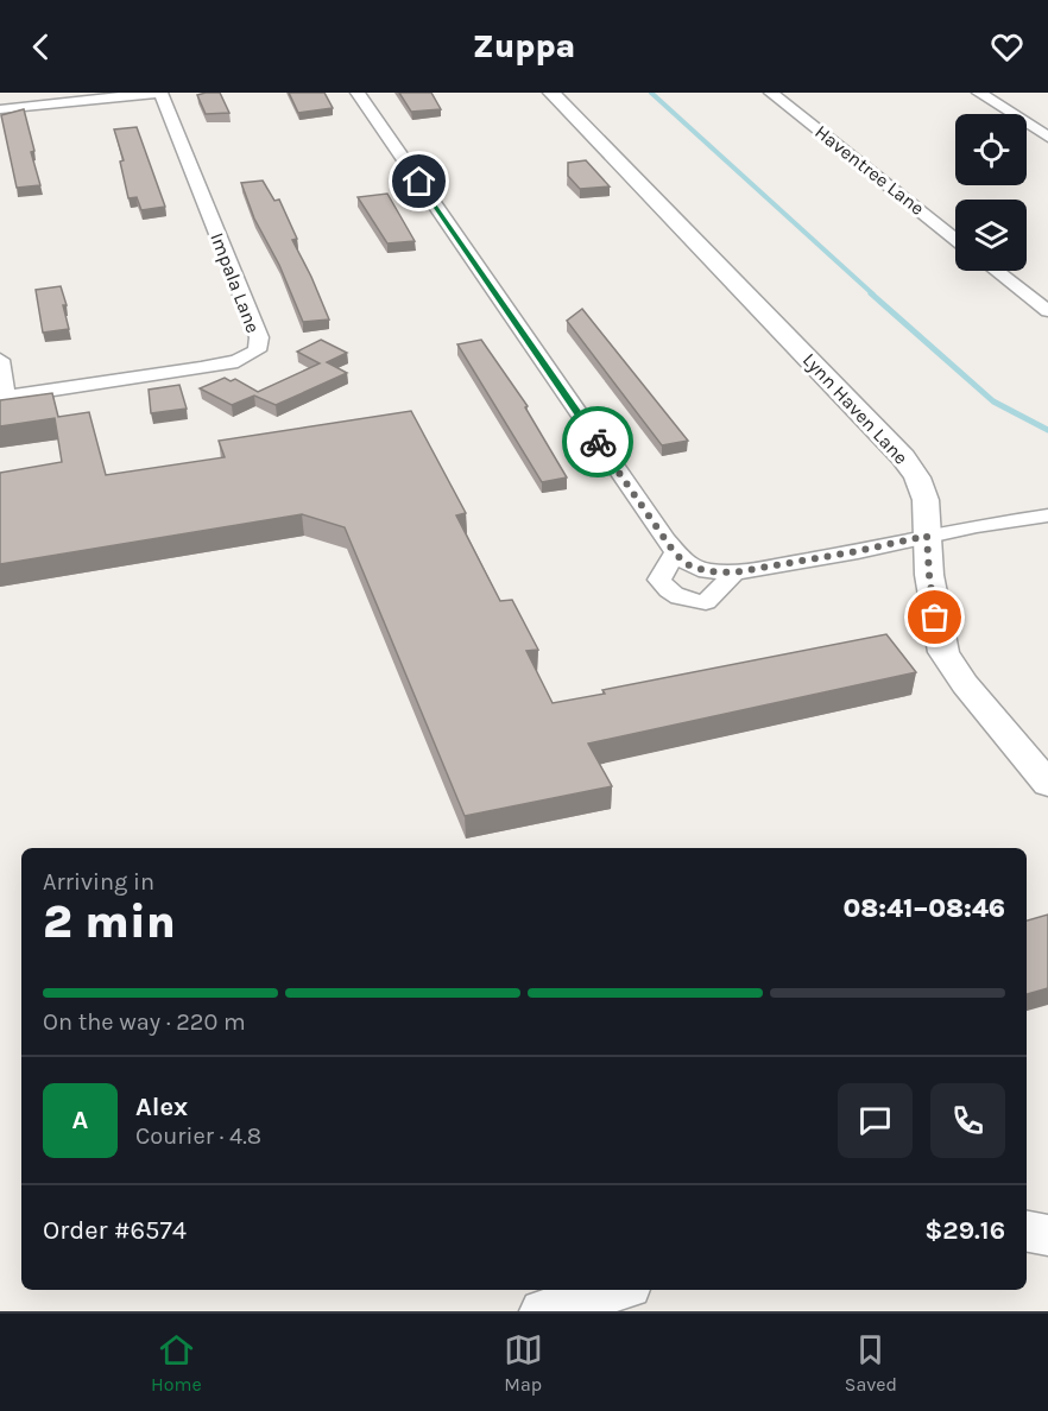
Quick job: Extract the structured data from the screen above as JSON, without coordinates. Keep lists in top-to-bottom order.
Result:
{
  "streets": {
    "street": ["Haventree Lane", "Impala Lane", "Lynn Haven Lane"]
  },
  "page": {
    "header": "Zuppa",
    "heading": ["2 min", "Arriving in", "08:41–08:46"],
    "panel": [
      "Alex",
      "Courier · 4.8",
      "Order #6574",
      "$29.16"
    ],
    "bar": "On the way · 220 m",
    "round": "A",
    "tabs": ["Home", "Map", "Saved"]
  }
}
